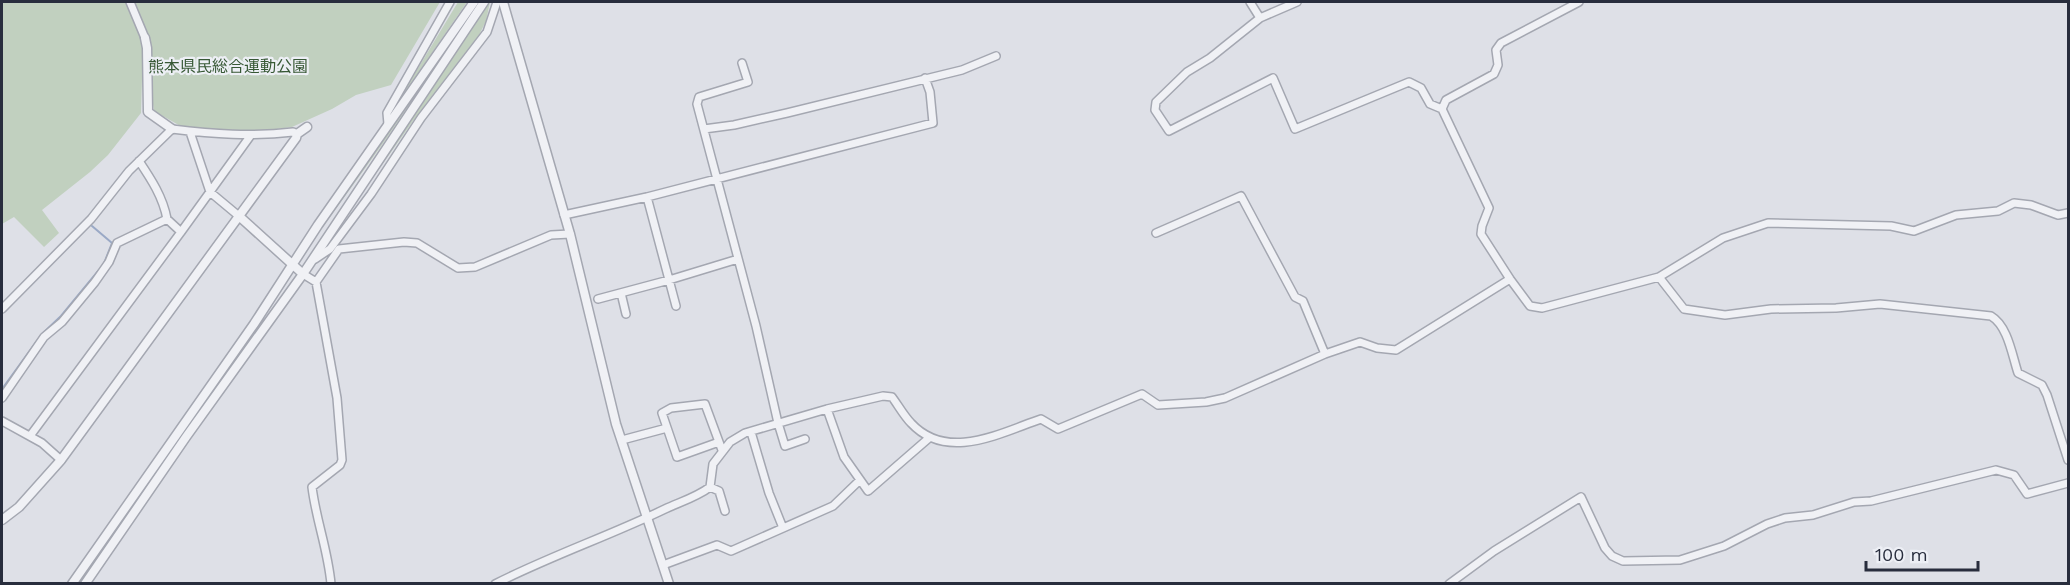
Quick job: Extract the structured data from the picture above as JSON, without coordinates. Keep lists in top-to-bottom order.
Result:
{
  "parks": ["熊本県民総合運動公園"],
  "scale_bar": "100 m"
}
